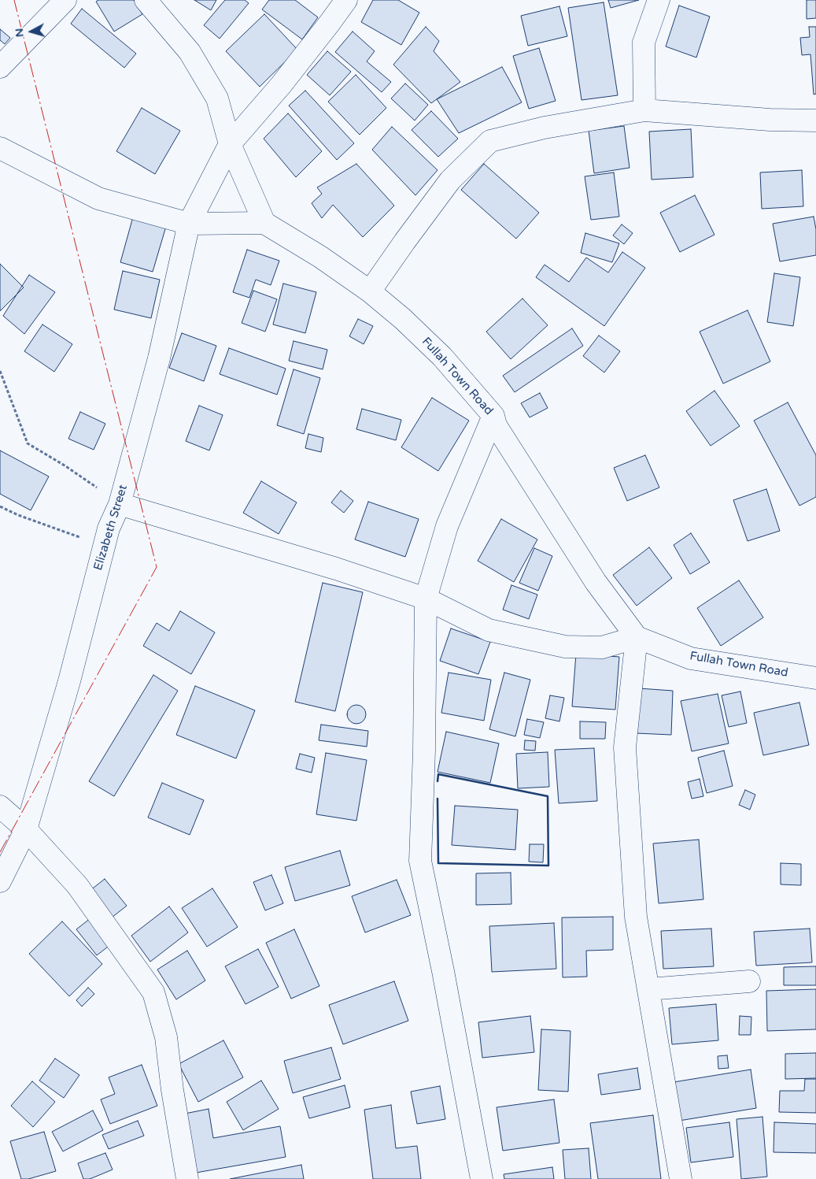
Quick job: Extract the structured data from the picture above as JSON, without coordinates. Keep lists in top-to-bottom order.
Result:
{
  "streets": {
    "street": ["Fullah Town Road", "Elizabeth Street"]
  },
  "north": "left"
}
